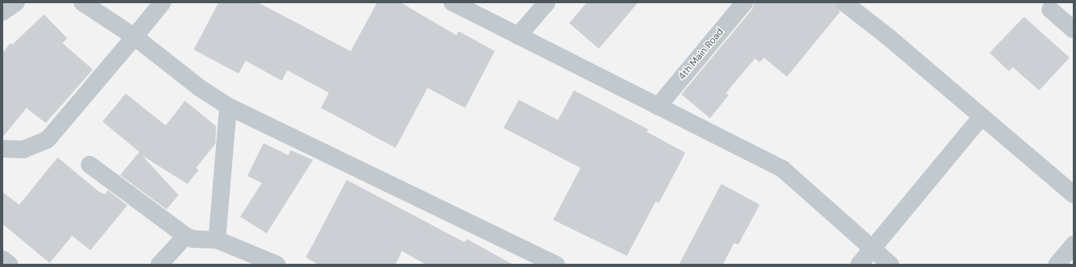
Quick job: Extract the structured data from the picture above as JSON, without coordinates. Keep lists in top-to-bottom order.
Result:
{
  "streets": {
    "street": ["4th Main Road"]
  }
}
